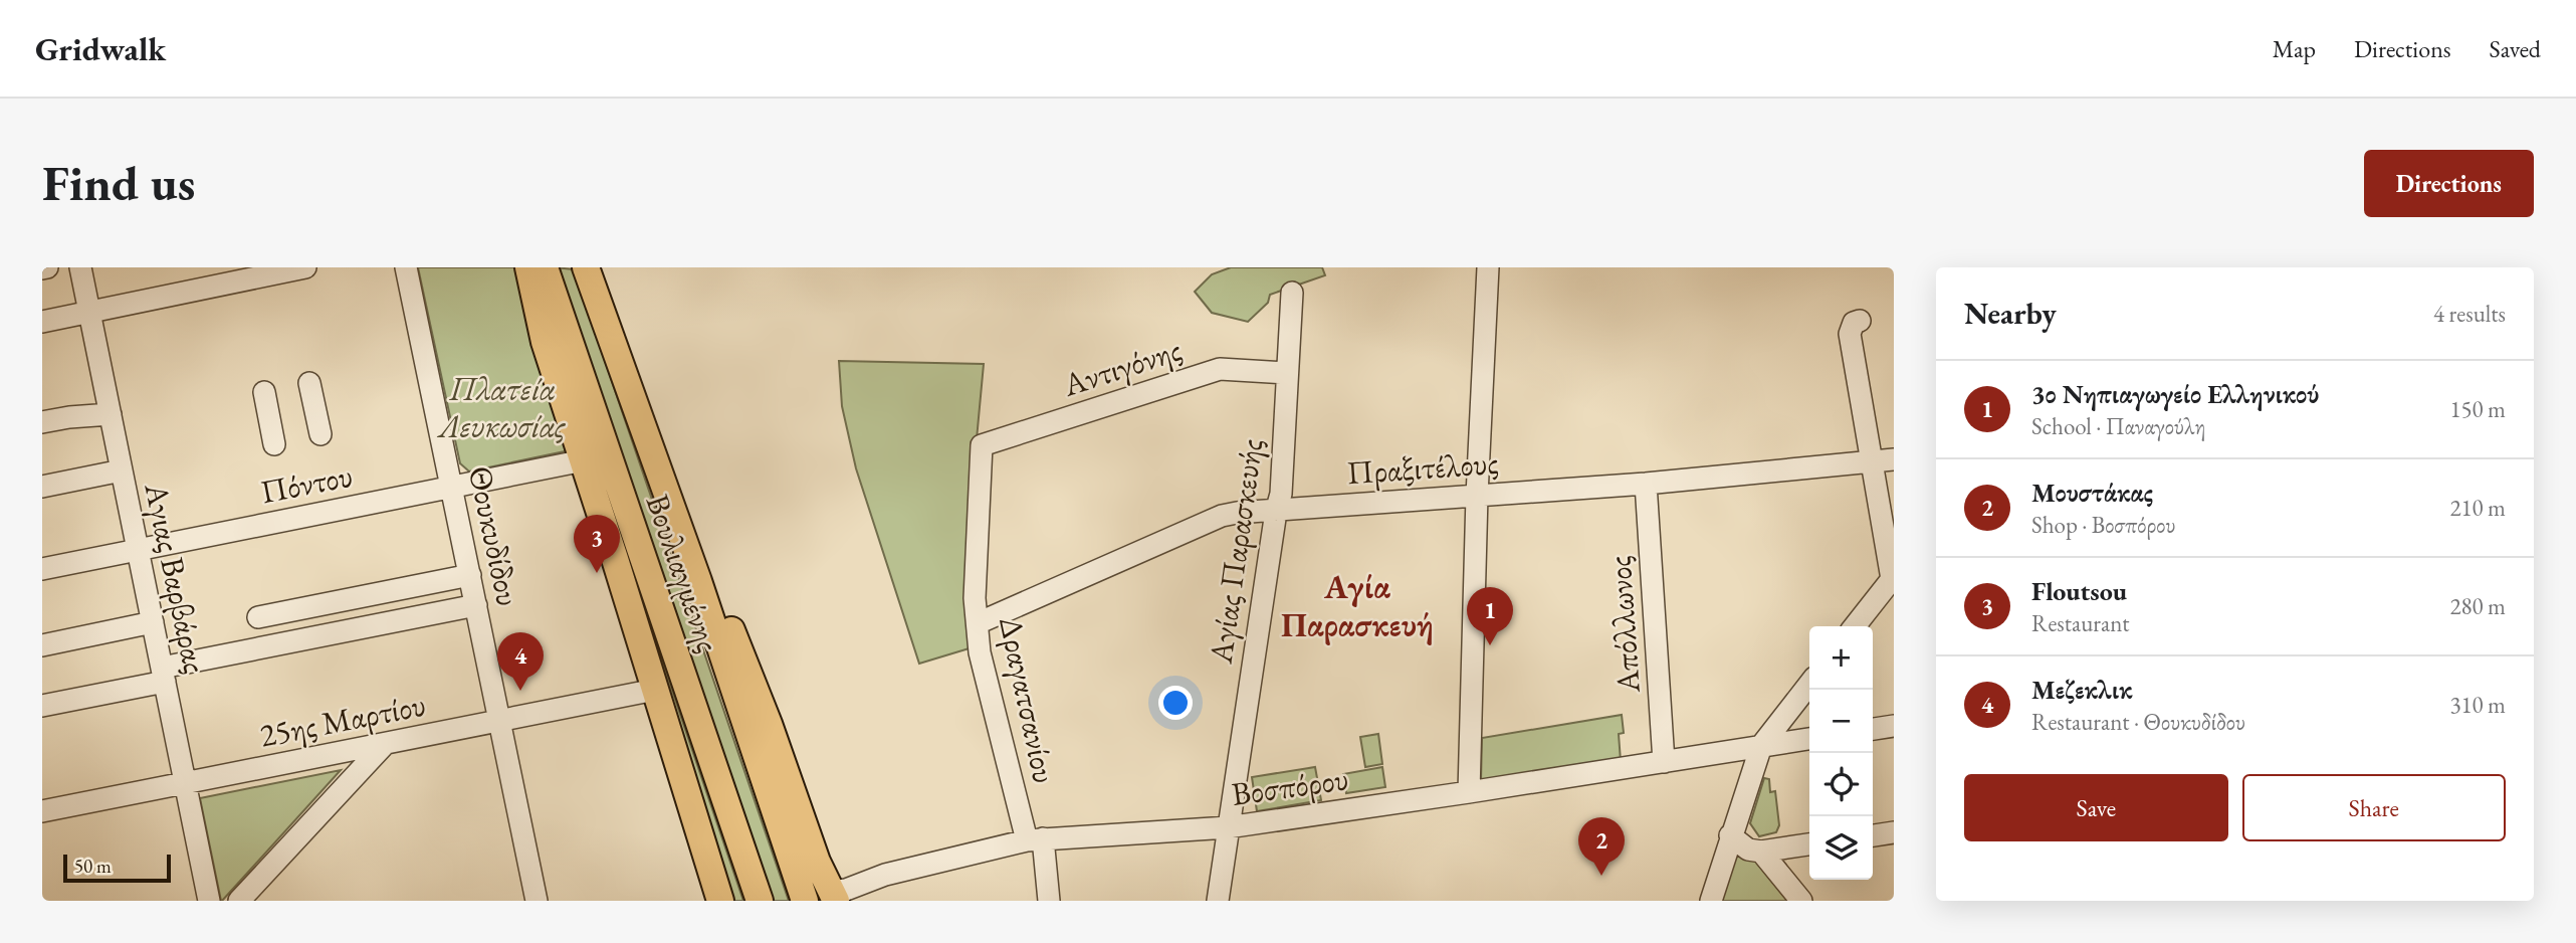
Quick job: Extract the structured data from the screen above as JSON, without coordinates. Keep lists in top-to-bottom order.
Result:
{
  "streets": {
    "main road": ["Βουλιαγμένης"],
    "street": [
      "Αντιγόνης",
      "Πραξιτέλους",
      "Πόντου",
      "Θουκυδίδου",
      "Αγίας Παρασκευής",
      "Αγιας Βαρβάρας",
      "Απόλλωνος",
      "Δραγατσανίου",
      "25ης Μαρτίου",
      "Βοσπόρου"
    ]
  },
  "crossings": [
    ["Αντιγόνης", "Αγίας Παρασκευής"],
    ["Αντιγόνης", "Δραγατσανίου"],
    ["Πραξιτέλους", "Αγίας Παρασκευής"],
    ["Πραξιτέλους", "Απόλλωνος"],
    ["Πραξιτέλους", "Δραγατσανίου"],
    ["Πόντου", "Θουκυδίδου"],
    ["Πόντου", "Αγιας Βαρβάρας"],
    ["Θουκυδίδου", "25ης Μαρτίου"],
    ["Αγίας Παρασκευής", "Βοσπόρου"],
    ["Βουλιαγμένης", "Βοσπόρου"],
    ["Αγιας Βαρβάρας", "25ης Μαρτίου"],
    ["Απόλλωνος", "Βοσπόρου"],
    ["Δραγατσανίου", "Βοσπόρου"]
  ],
  "districts": ["Αγία Παρασκευή"],
  "parks": ["Πλατεία Λευκωσίας"],
  "scale_bar": "50 m",
  "page": {
    "header": "Gridwalk",
    "nav": ["Map", "Directions", "Saved"],
    "buttons": [
      "Directions",
      ["Save", "Share"]
    ],
    "title": "Find us",
    "heading": ["Nearby", "4 results"],
    "list": [
      {
        "mark": "1",
        "name": "3ο Νηπιαγωγείο Ελληνικού",
        "note": "School · Παναγούλη",
        "value": "150 m"
      },
      {
        "mark": "2",
        "name": "Μουστάκας",
        "note": "Shop · Βοσπόρου",
        "value": "210 m"
      },
      {
        "mark": "3",
        "name": "Floutsou",
        "note": "Restaurant",
        "value": "280 m"
      },
      {
        "mark": "4",
        "name": "Μεζεκλικ",
        "note": "Restaurant · Θουκυδίδου",
        "value": "310 m"
      }
    ],
    "pins": [
      "3",
      "1",
      "4",
      "2"
    ],
    "map_buttons": ["+", "−"],
    "scale": "50 m"
  }
}
